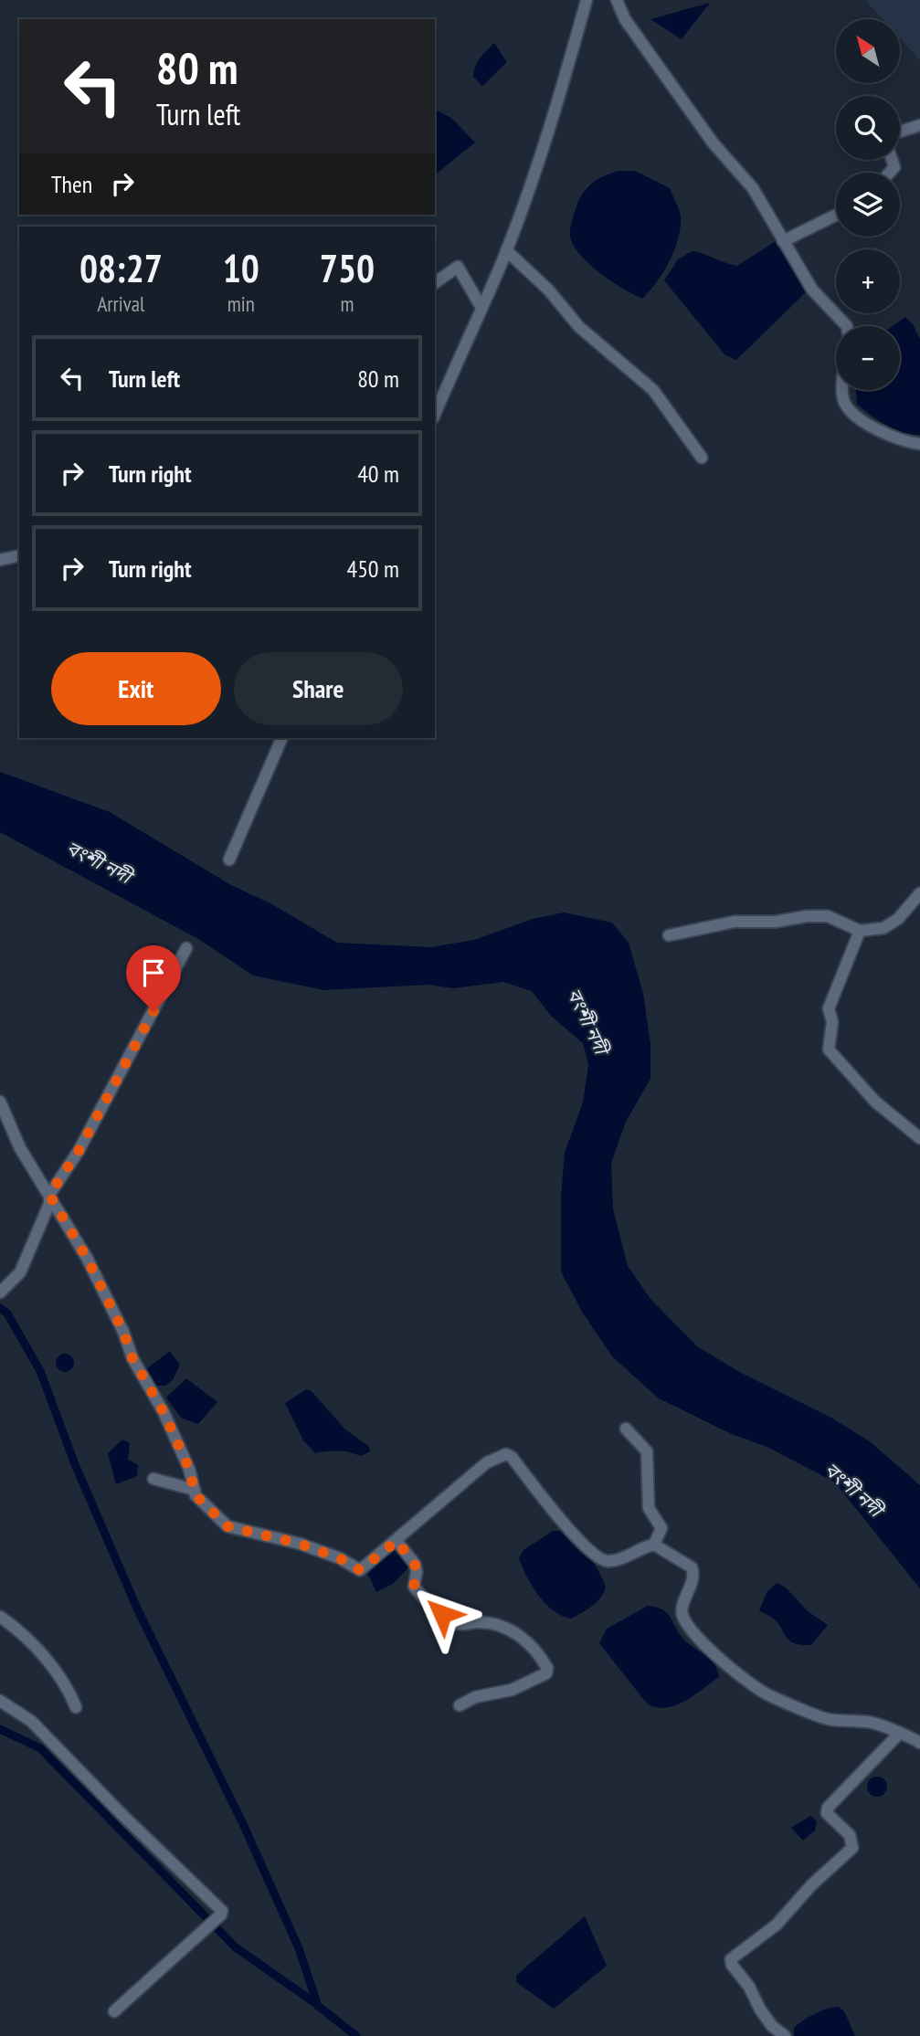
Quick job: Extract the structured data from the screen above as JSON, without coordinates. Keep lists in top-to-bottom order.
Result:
{
  "water": ["বংশী নদী"],
  "north": "top left",
  "page": {
    "map_buttons": ["+", "−"],
    "turn": ["80 m", "Turn left"],
    "then": "Then",
    "eta": [
      "08:27",
      "Arrival",
      "10",
      "min",
      "750",
      "m"
    ],
    "list": [
      {
        "name": "Turn left",
        "value": "80 m"
      },
      {
        "name": "Turn right",
        "value": "40 m"
      },
      {
        "name": "Turn right",
        "value": "450 m"
      }
    ],
    "buttons": ["Exit", "Share"]
  }
}
